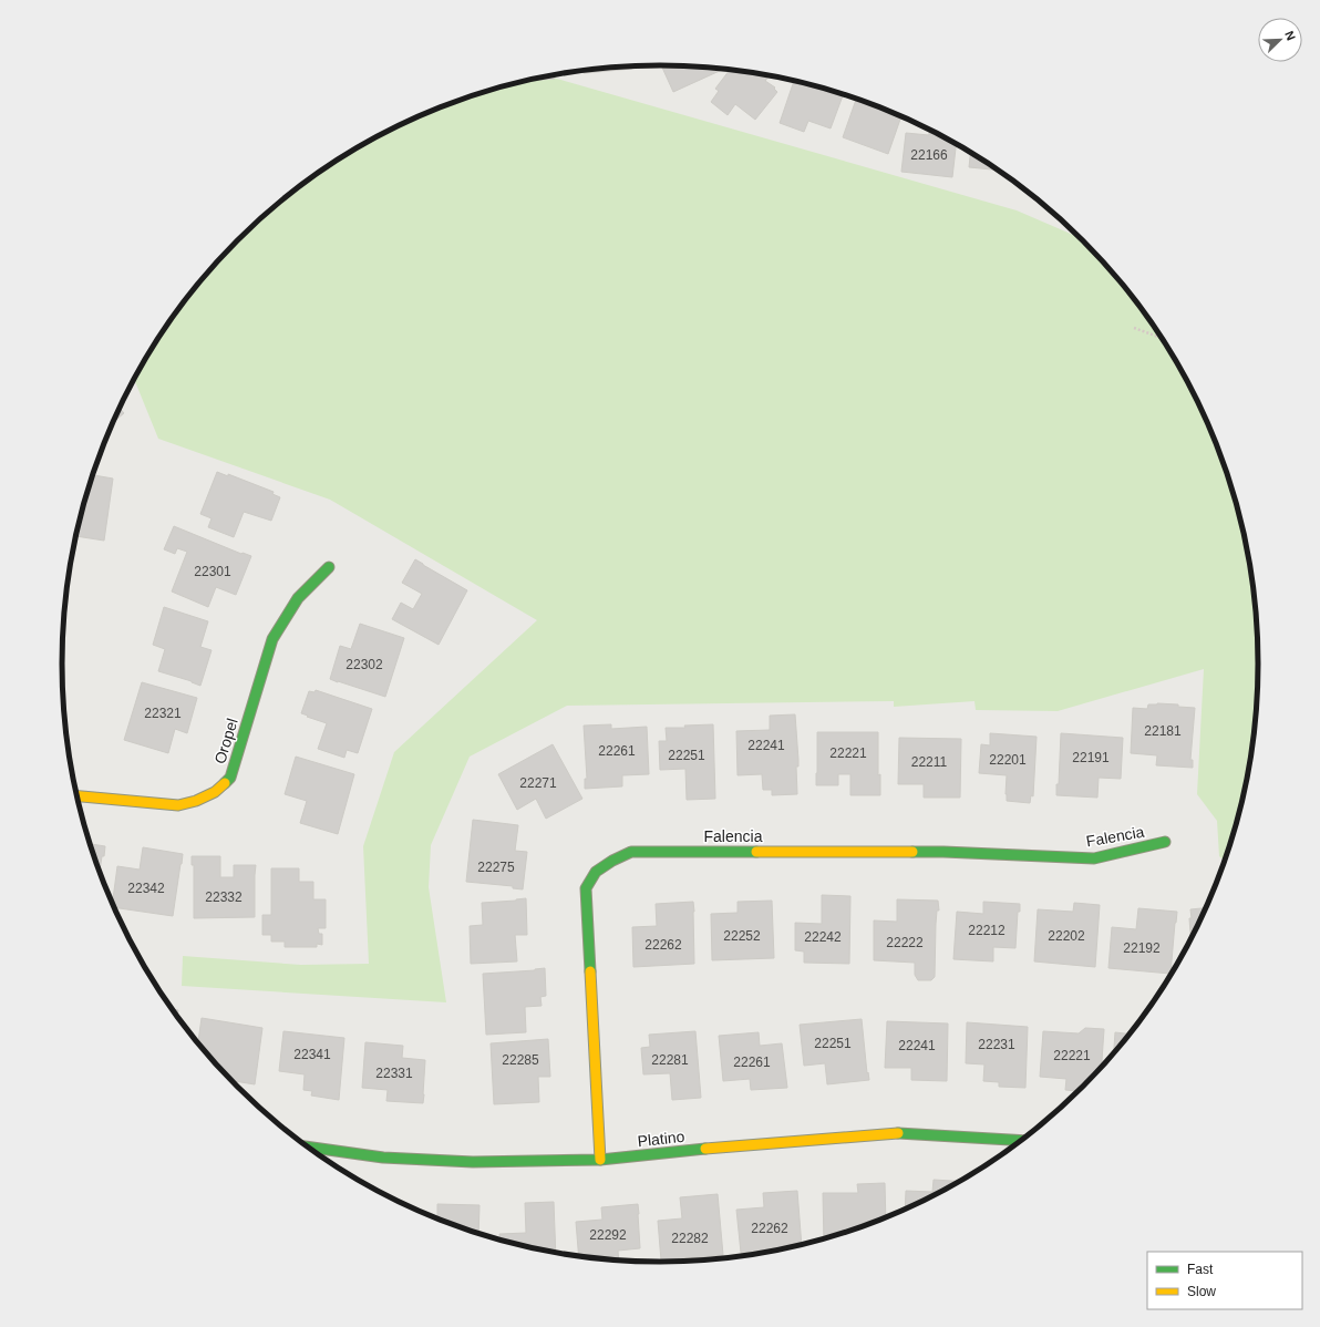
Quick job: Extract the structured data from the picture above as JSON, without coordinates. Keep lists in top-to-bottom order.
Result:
{
  "streets": {
    "street": ["Oropel", "Falencia", "Platino"]
  },
  "crossings": [
    ["Falencia", "Platino"]
  ],
  "house_numbers": [
    "22166",
    "22301",
    "22302",
    "22321",
    "22181",
    "22241",
    "22261",
    "22221",
    "22251",
    "22191",
    "22201",
    "22211",
    "22271",
    "22275",
    "22342",
    "22332",
    "22212",
    "22252",
    "22202",
    "22242",
    "22222",
    "22262",
    "22192",
    "22251",
    "22231",
    "22241",
    "22341",
    "22221",
    "22285",
    "22281",
    "22261",
    "22331",
    "22262",
    "22292",
    "22282"
  ],
  "legend": ["Fast", "Slow"],
  "north": "top right"
}
